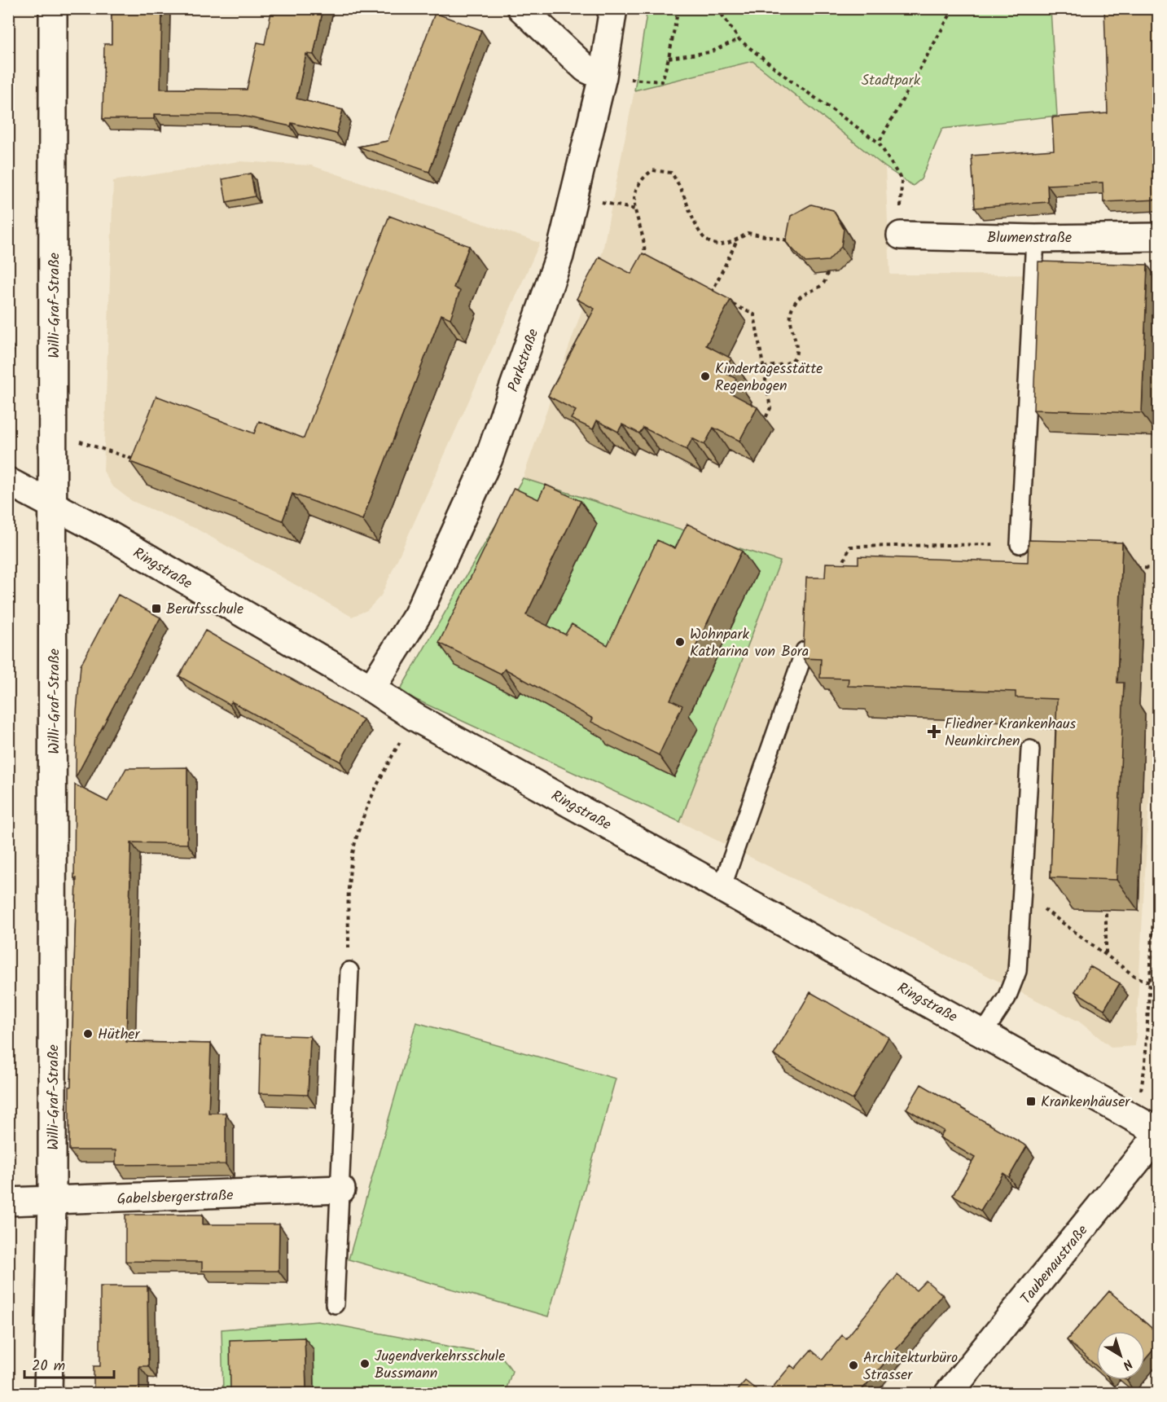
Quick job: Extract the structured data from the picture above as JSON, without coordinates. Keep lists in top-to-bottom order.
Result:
{
  "streets": {
    "street": [
      "Blumenstraße",
      "Willi-Graf-Straße",
      "Parkstraße",
      "Ringstraße",
      "Gabelsbergerstraße",
      "Taubenaustraße"
    ]
  },
  "crossings": [
    ["Willi-Graf-Straße", "Ringstraße"],
    ["Willi-Graf-Straße", "Gabelsbergerstraße"],
    ["Parkstraße", "Ringstraße"],
    ["Ringstraße", "Taubenaustraße"]
  ],
  "parks": ["Stadtpark"],
  "places": {
    "other": [
      "Kindertagesstätte Regenbogen",
      "Wohnpark Katharina von Bora",
      "Hüther",
      "Jugendverkehrsschule Bussmann",
      "Architekturbüro Strasser"
    ],
    "transit": ["Berufsschule", "Krankenhäuser"],
    "health": ["Fliedner Krankenhaus Neunkirchen"]
  },
  "scale_bar": "20 m",
  "north": "bottom right"
}
